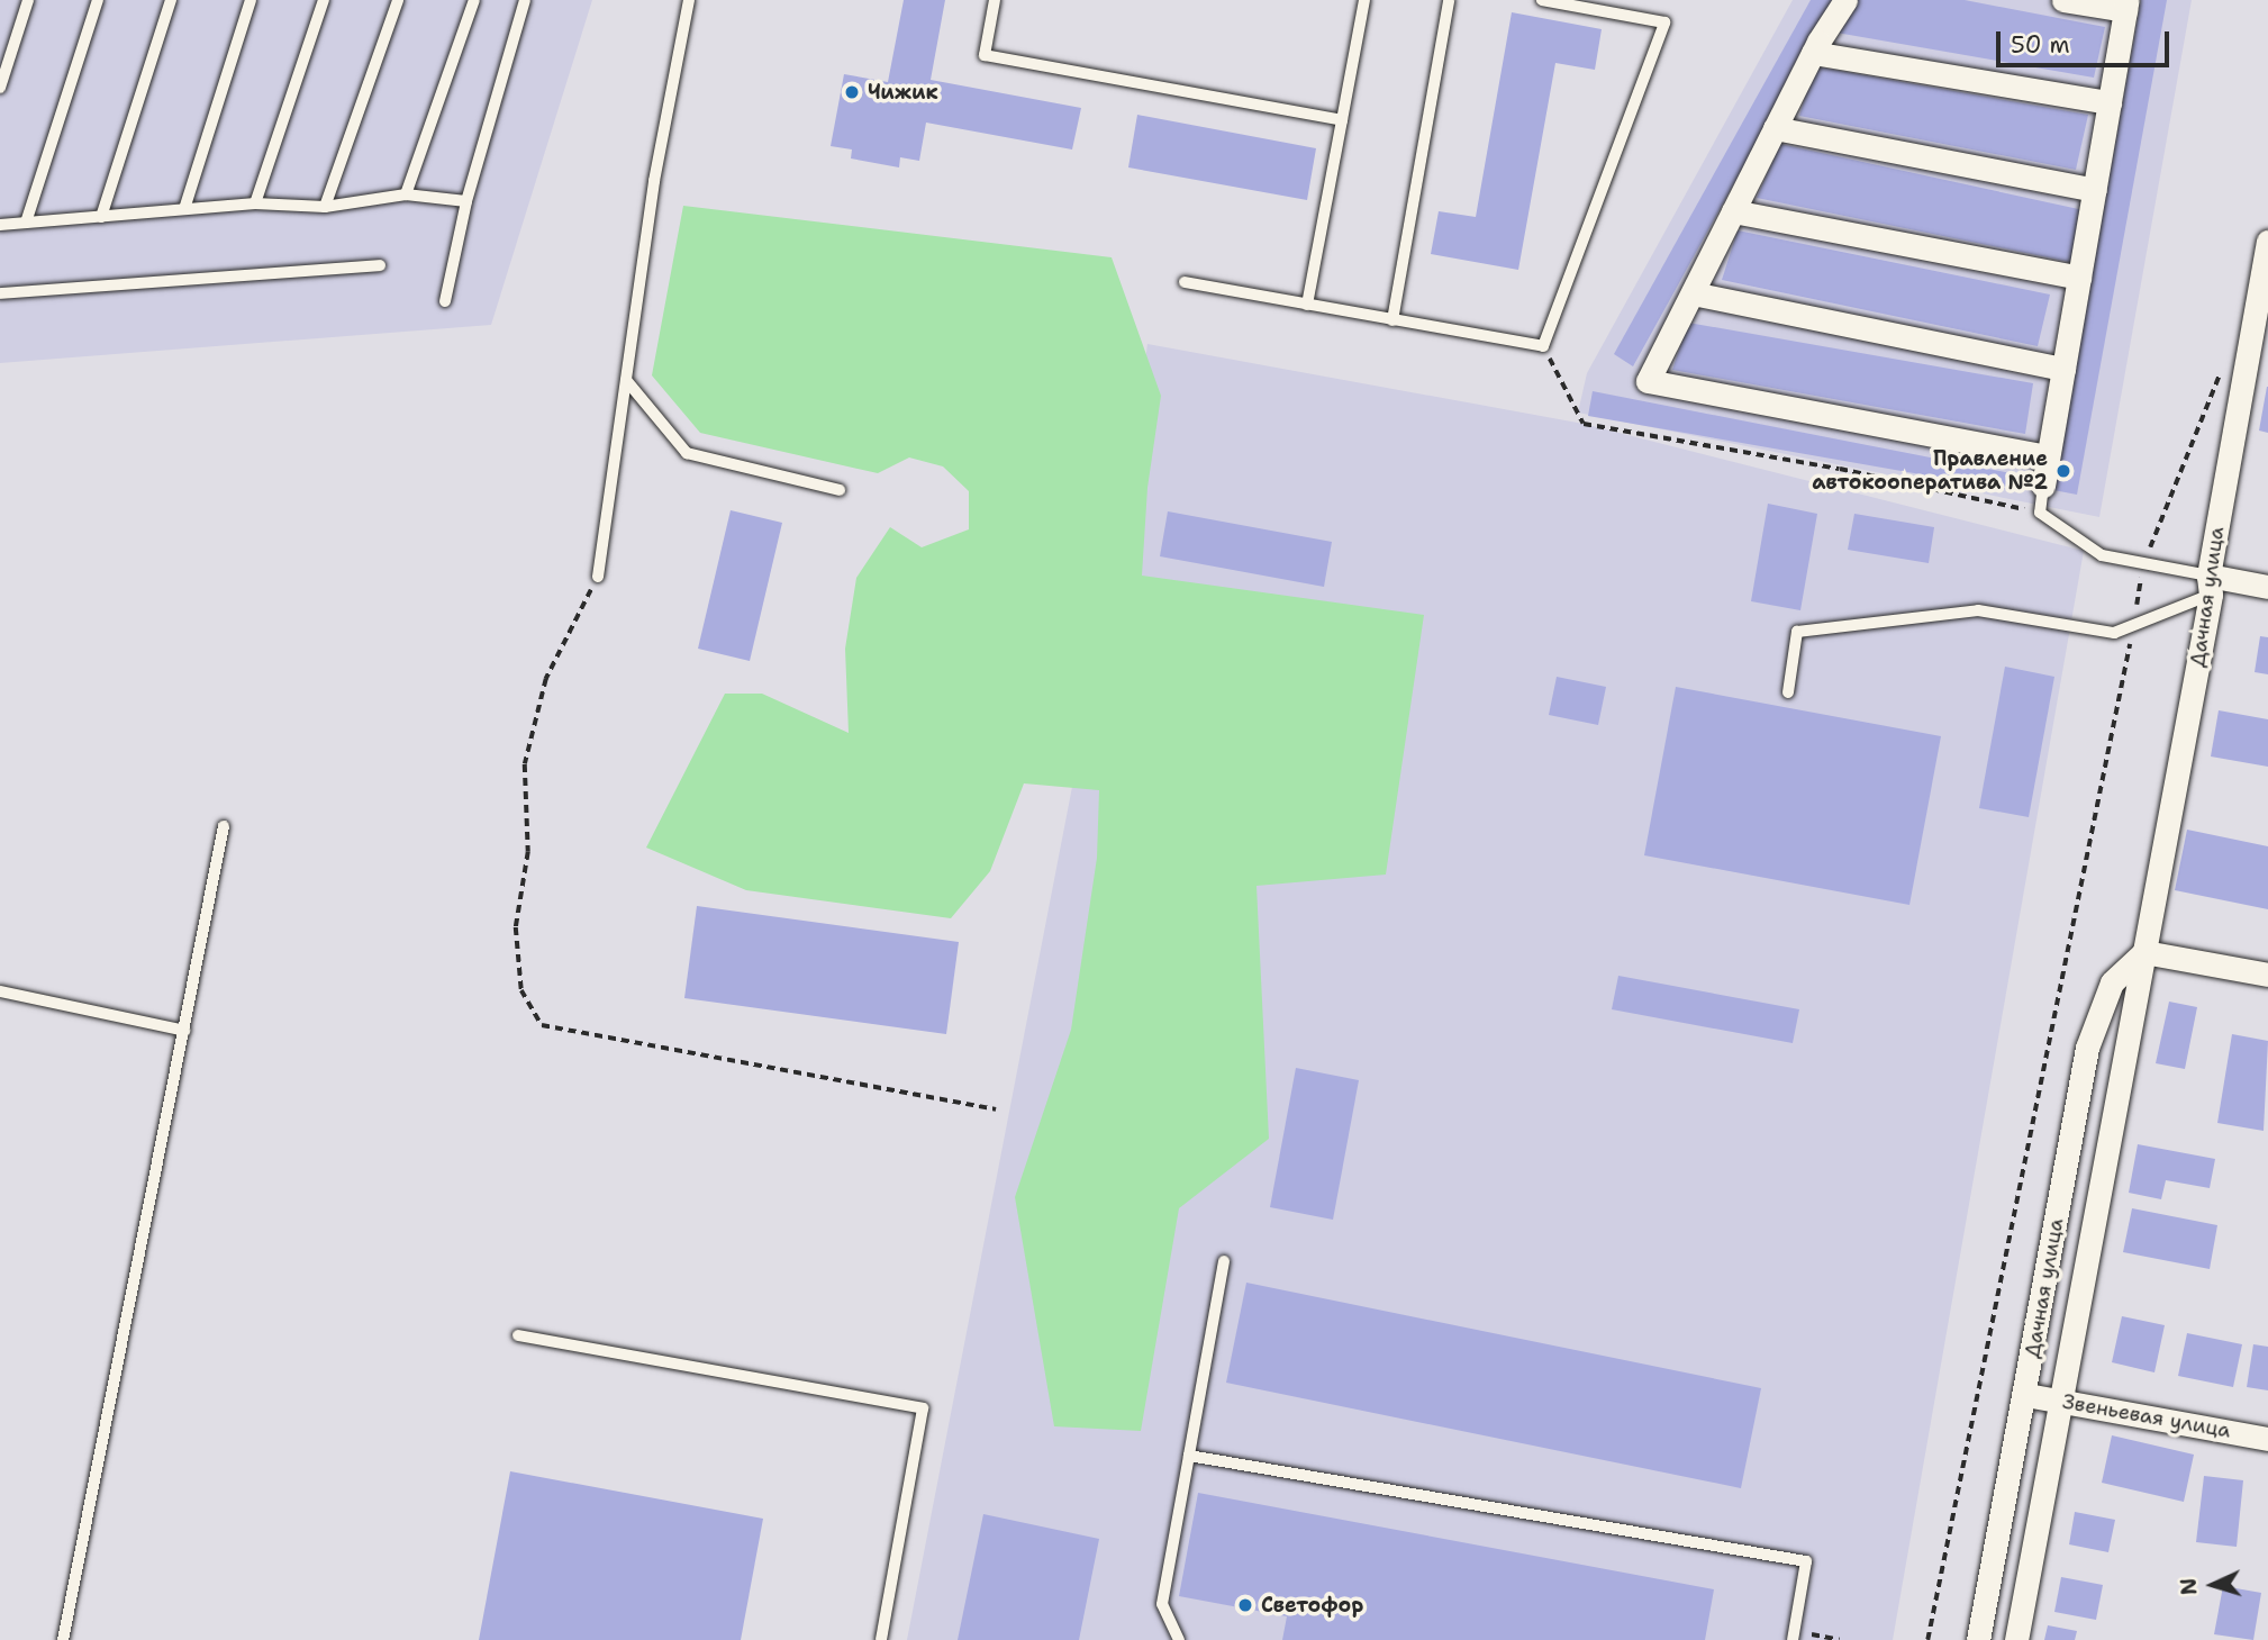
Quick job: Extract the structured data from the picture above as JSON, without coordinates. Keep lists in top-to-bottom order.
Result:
{
  "streets": {
    "street": ["Дачная улица", "Звеньевая улица"]
  },
  "crossings": [
    ["Дачная улица", "Звеньевая улица"]
  ],
  "places": ["Чижик", "Правление автокооператива №2", "Светофор"],
  "scale_bar": "50 m",
  "north": "left"
}
